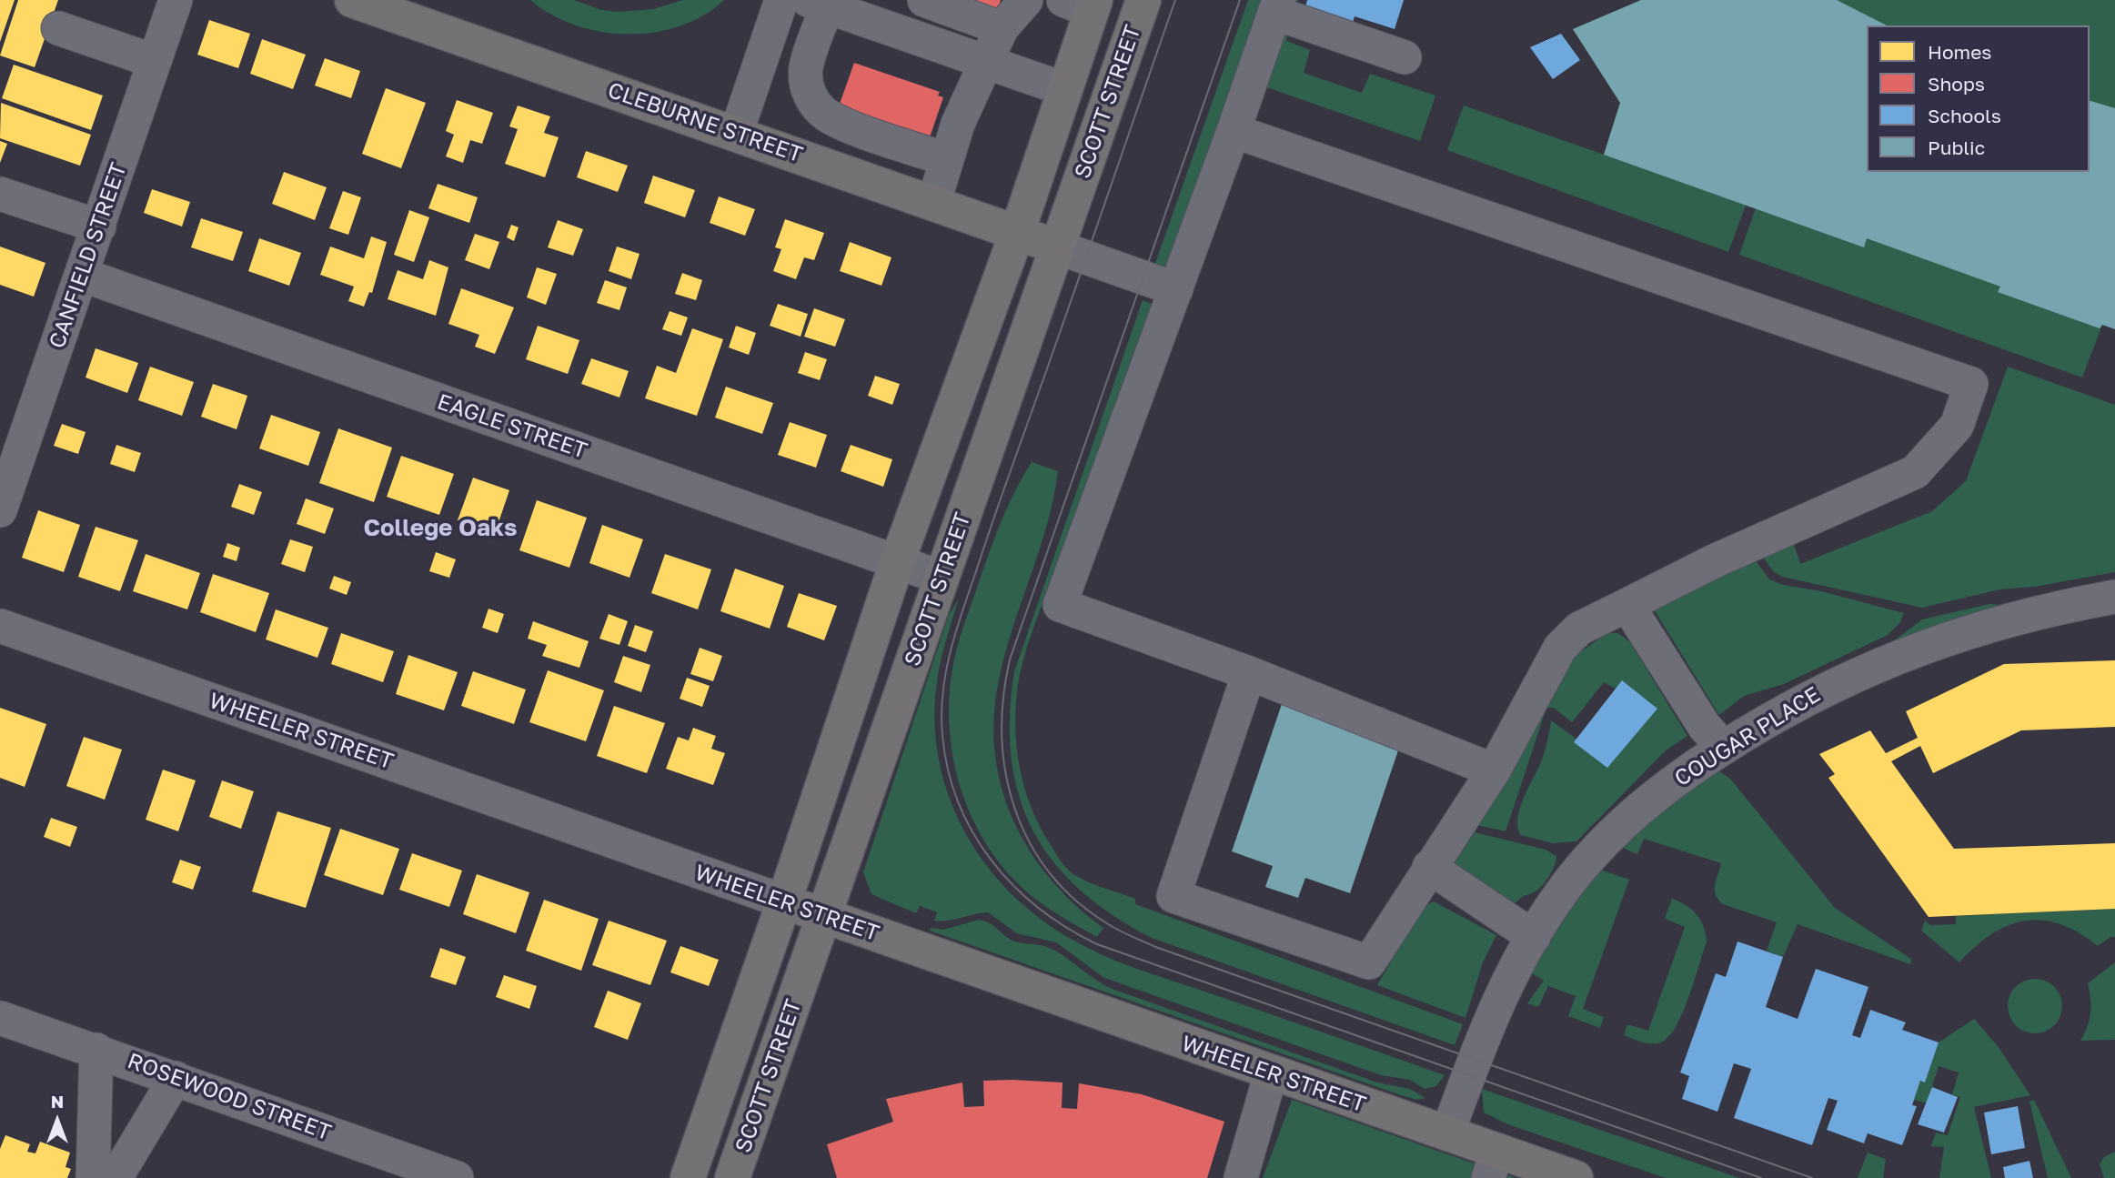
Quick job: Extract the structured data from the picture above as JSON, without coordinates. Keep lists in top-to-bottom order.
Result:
{
  "streets": {
    "main road": ["SCOTT STREET", "CLEBURNE STREET", "WHEELER STREET"],
    "street": [
      "CANFIELD STREET",
      "EAGLE STREET",
      "COUGAR PLACE",
      "ROSEWOOD STREET"
    ]
  },
  "crossings": [
    ["SCOTT STREET", "CLEBURNE STREET"],
    ["SCOTT STREET", "EAGLE STREET"],
    ["SCOTT STREET", "WHEELER STREET"],
    ["CANFIELD STREET", "EAGLE STREET"],
    ["WHEELER STREET", "COUGAR PLACE"]
  ],
  "districts": ["College Oaks"],
  "legend": [
    "Homes",
    "Shops",
    "Schools",
    "Public"
  ],
  "north": "top"
}
